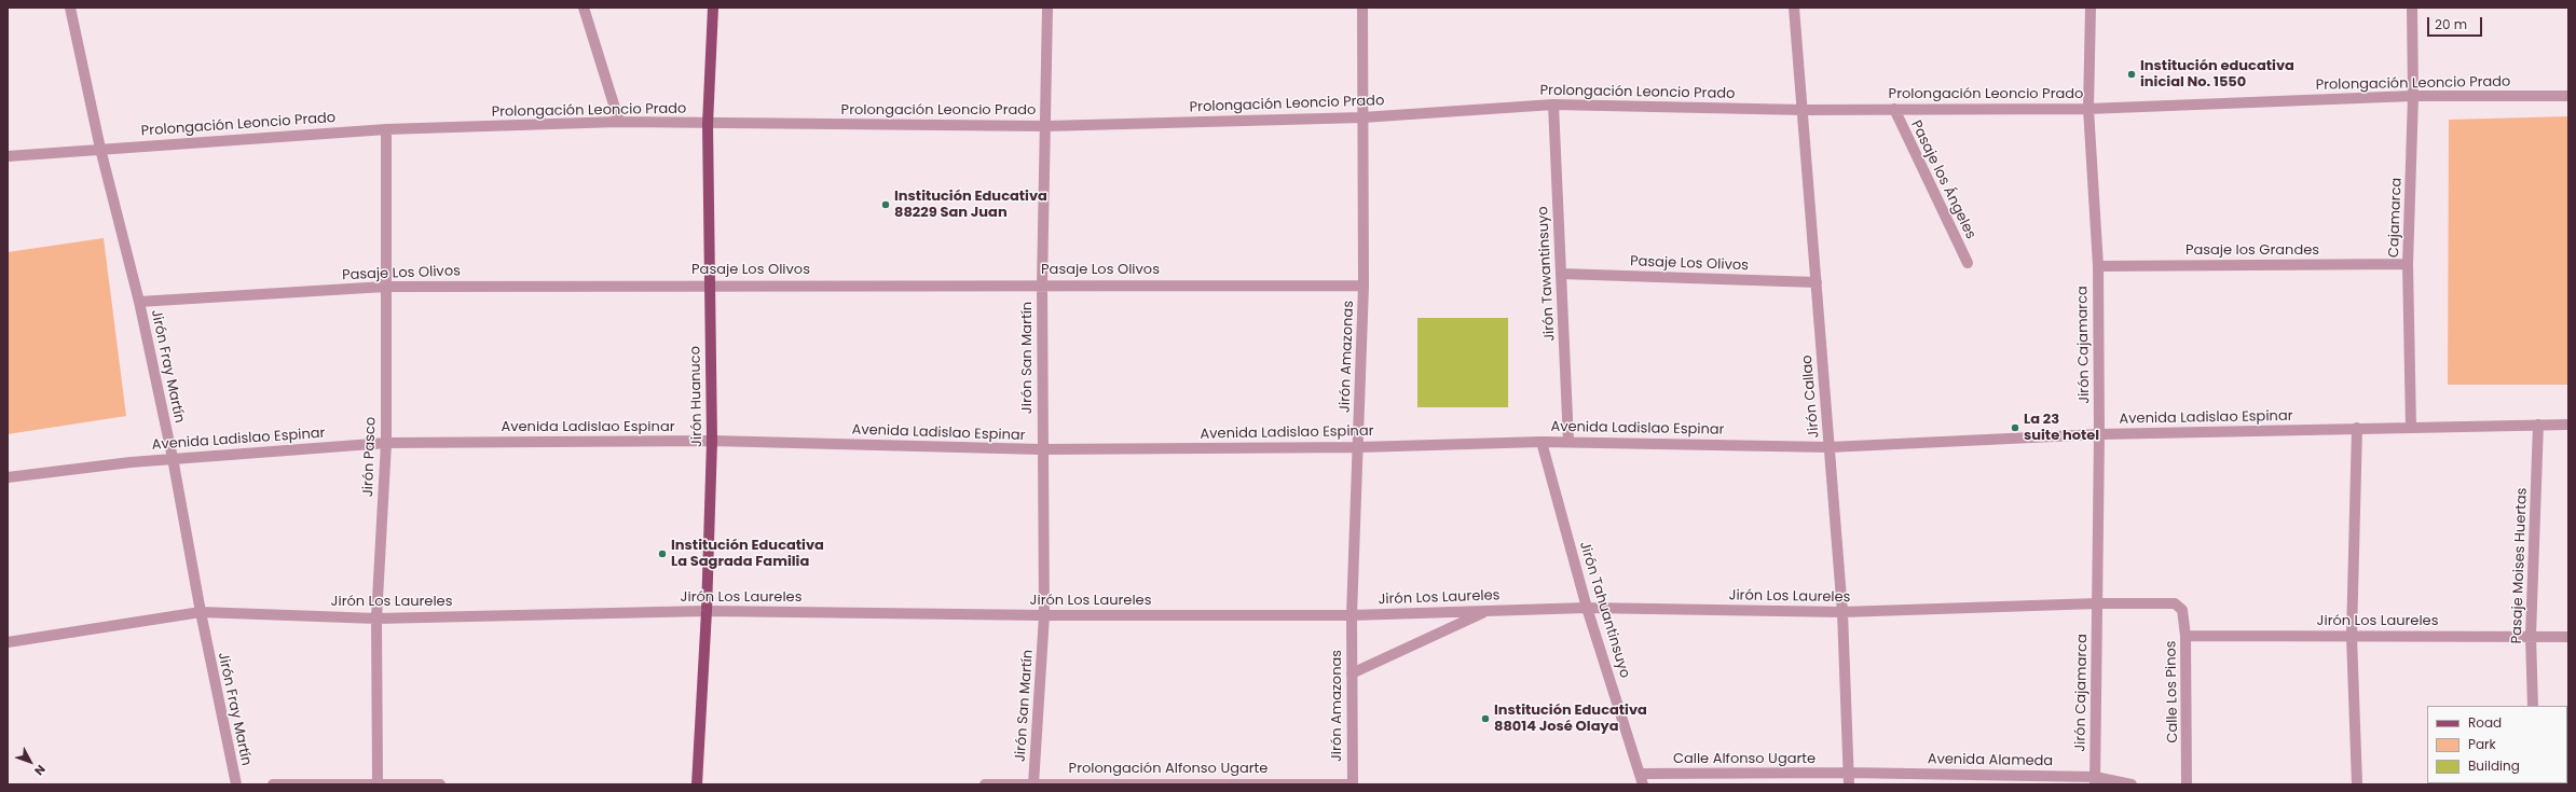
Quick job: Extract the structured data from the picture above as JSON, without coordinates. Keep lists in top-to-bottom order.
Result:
{
  "streets": {
    "main road": ["Jirón Huanuco"],
    "street": [
      "Prolongación Leoncio Prado",
      "Pasaje los Ángeles",
      "Cajamarca",
      "Pasaje los Grandes",
      "Pasaje Los Olivos",
      "Jirón Tawantinsuyo",
      "Jirón Cajamarca",
      "Jirón Amazonas",
      "Jirón San Martín",
      "Jirón Fray Martín",
      "Jirón Callao",
      "Avenida Ladislao Espinar",
      "Jirón Pasco",
      "Pasaje Moises Huertas",
      "Jirón Los Laureles",
      "Jirón Tahuantinsuyo",
      "Calle Los Pinos",
      "Calle Alfonso Ugarte",
      "Avenida Alameda",
      "Prolongación Alfonso Ugarte"
    ]
  },
  "crossings": [
    ["Prolongación Leoncio Prado", "Pasaje los Ángeles"],
    ["Prolongación Leoncio Prado", "Cajamarca"],
    ["Prolongación Leoncio Prado", "Jirón Tawantinsuyo"],
    ["Prolongación Leoncio Prado", "Jirón Cajamarca"],
    ["Prolongación Leoncio Prado", "Jirón Amazonas"],
    ["Prolongación Leoncio Prado", "Jirón San Martín"],
    ["Prolongación Leoncio Prado", "Jirón Fray Martín"],
    ["Prolongación Leoncio Prado", "Jirón Huanuco"],
    ["Prolongación Leoncio Prado", "Jirón Callao"],
    ["Prolongación Leoncio Prado", "Jirón Pasco"],
    ["Cajamarca", "Pasaje los Grandes"],
    ["Cajamarca", "Avenida Ladislao Espinar"],
    ["Pasaje los Grandes", "Jirón Cajamarca"],
    ["Pasaje Los Olivos", "Jirón Tawantinsuyo"],
    ["Pasaje Los Olivos", "Jirón Amazonas"],
    ["Pasaje Los Olivos", "Jirón San Martín"],
    ["Pasaje Los Olivos", "Jirón Fray Martín"],
    ["Pasaje Los Olivos", "Jirón Huanuco"],
    ["Pasaje Los Olivos", "Jirón Callao"],
    ["Pasaje Los Olivos", "Jirón Pasco"],
    ["Jirón Tawantinsuyo", "Avenida Ladislao Espinar"],
    ["Jirón Cajamarca", "Avenida Ladislao Espinar"],
    ["Jirón Cajamarca", "Jirón Los Laureles"],
    ["Jirón Cajamarca", "Avenida Alameda"],
    ["Jirón Amazonas", "Avenida Ladislao Espinar"],
    ["Jirón Amazonas", "Jirón Los Laureles"],
    ["Jirón Amazonas", "Prolongación Alfonso Ugarte"],
    ["Jirón San Martín", "Avenida Ladislao Espinar"],
    ["Jirón San Martín", "Jirón Los Laureles"],
    ["Jirón San Martín", "Prolongación Alfonso Ugarte"],
    ["Jirón Fray Martín", "Avenida Ladislao Espinar"],
    ["Jirón Fray Martín", "Jirón Los Laureles"],
    ["Jirón Huanuco", "Avenida Ladislao Espinar"],
    ["Jirón Huanuco", "Jirón Los Laureles"],
    ["Jirón Callao", "Avenida Ladislao Espinar"],
    ["Jirón Callao", "Jirón Los Laureles"],
    ["Jirón Callao", "Calle Alfonso Ugarte"],
    ["Jirón Callao", "Avenida Alameda"],
    ["Avenida Ladislao Espinar", "Jirón Pasco"],
    ["Avenida Ladislao Espinar", "Pasaje Moises Huertas"],
    ["Avenida Ladislao Espinar", "Jirón Tahuantinsuyo"],
    ["Jirón Pasco", "Jirón Los Laureles"],
    ["Pasaje Moises Huertas", "Jirón Los Laureles"],
    ["Jirón Los Laureles", "Jirón Tahuantinsuyo"],
    ["Jirón Los Laureles", "Calle Los Pinos"],
    ["Jirón Tahuantinsuyo", "Calle Alfonso Ugarte"],
    ["Calle Alfonso Ugarte", "Avenida Alameda"]
  ],
  "places": [
    "Institución educativa inicial No. 1550",
    "Institución Educativa 88229 San Juan",
    "La 23 suite hotel",
    "Institución Educativa La Sagrada Familia",
    "Institución Educativa 88014 José Olaya"
  ],
  "legend": ["Road", "Park", "Building"],
  "scale_bar": "20 m",
  "north": "bottom right"
}
